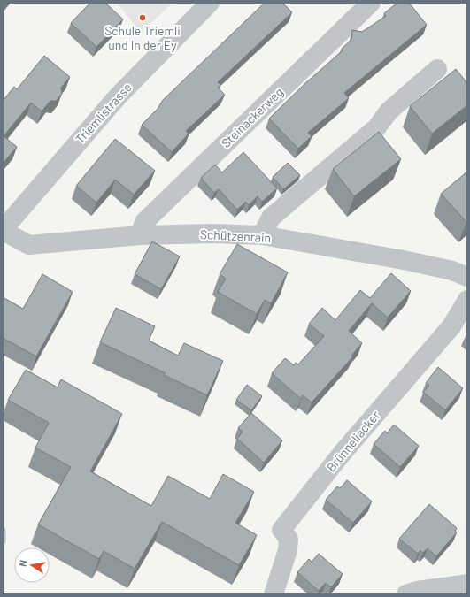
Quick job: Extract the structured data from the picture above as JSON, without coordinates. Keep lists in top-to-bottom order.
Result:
{
  "streets": {
    "street": [
      "Triemlistrasse",
      "Steinackerweg",
      "Schützenrain",
      "Brünneliacker"
    ]
  },
  "crossings": [
    ["Triemlistrasse", "Schützenrain"],
    ["Steinackerweg", "Schützenrain"]
  ],
  "places": ["Schule Triemli und In der Ey"],
  "north": "left"
}
